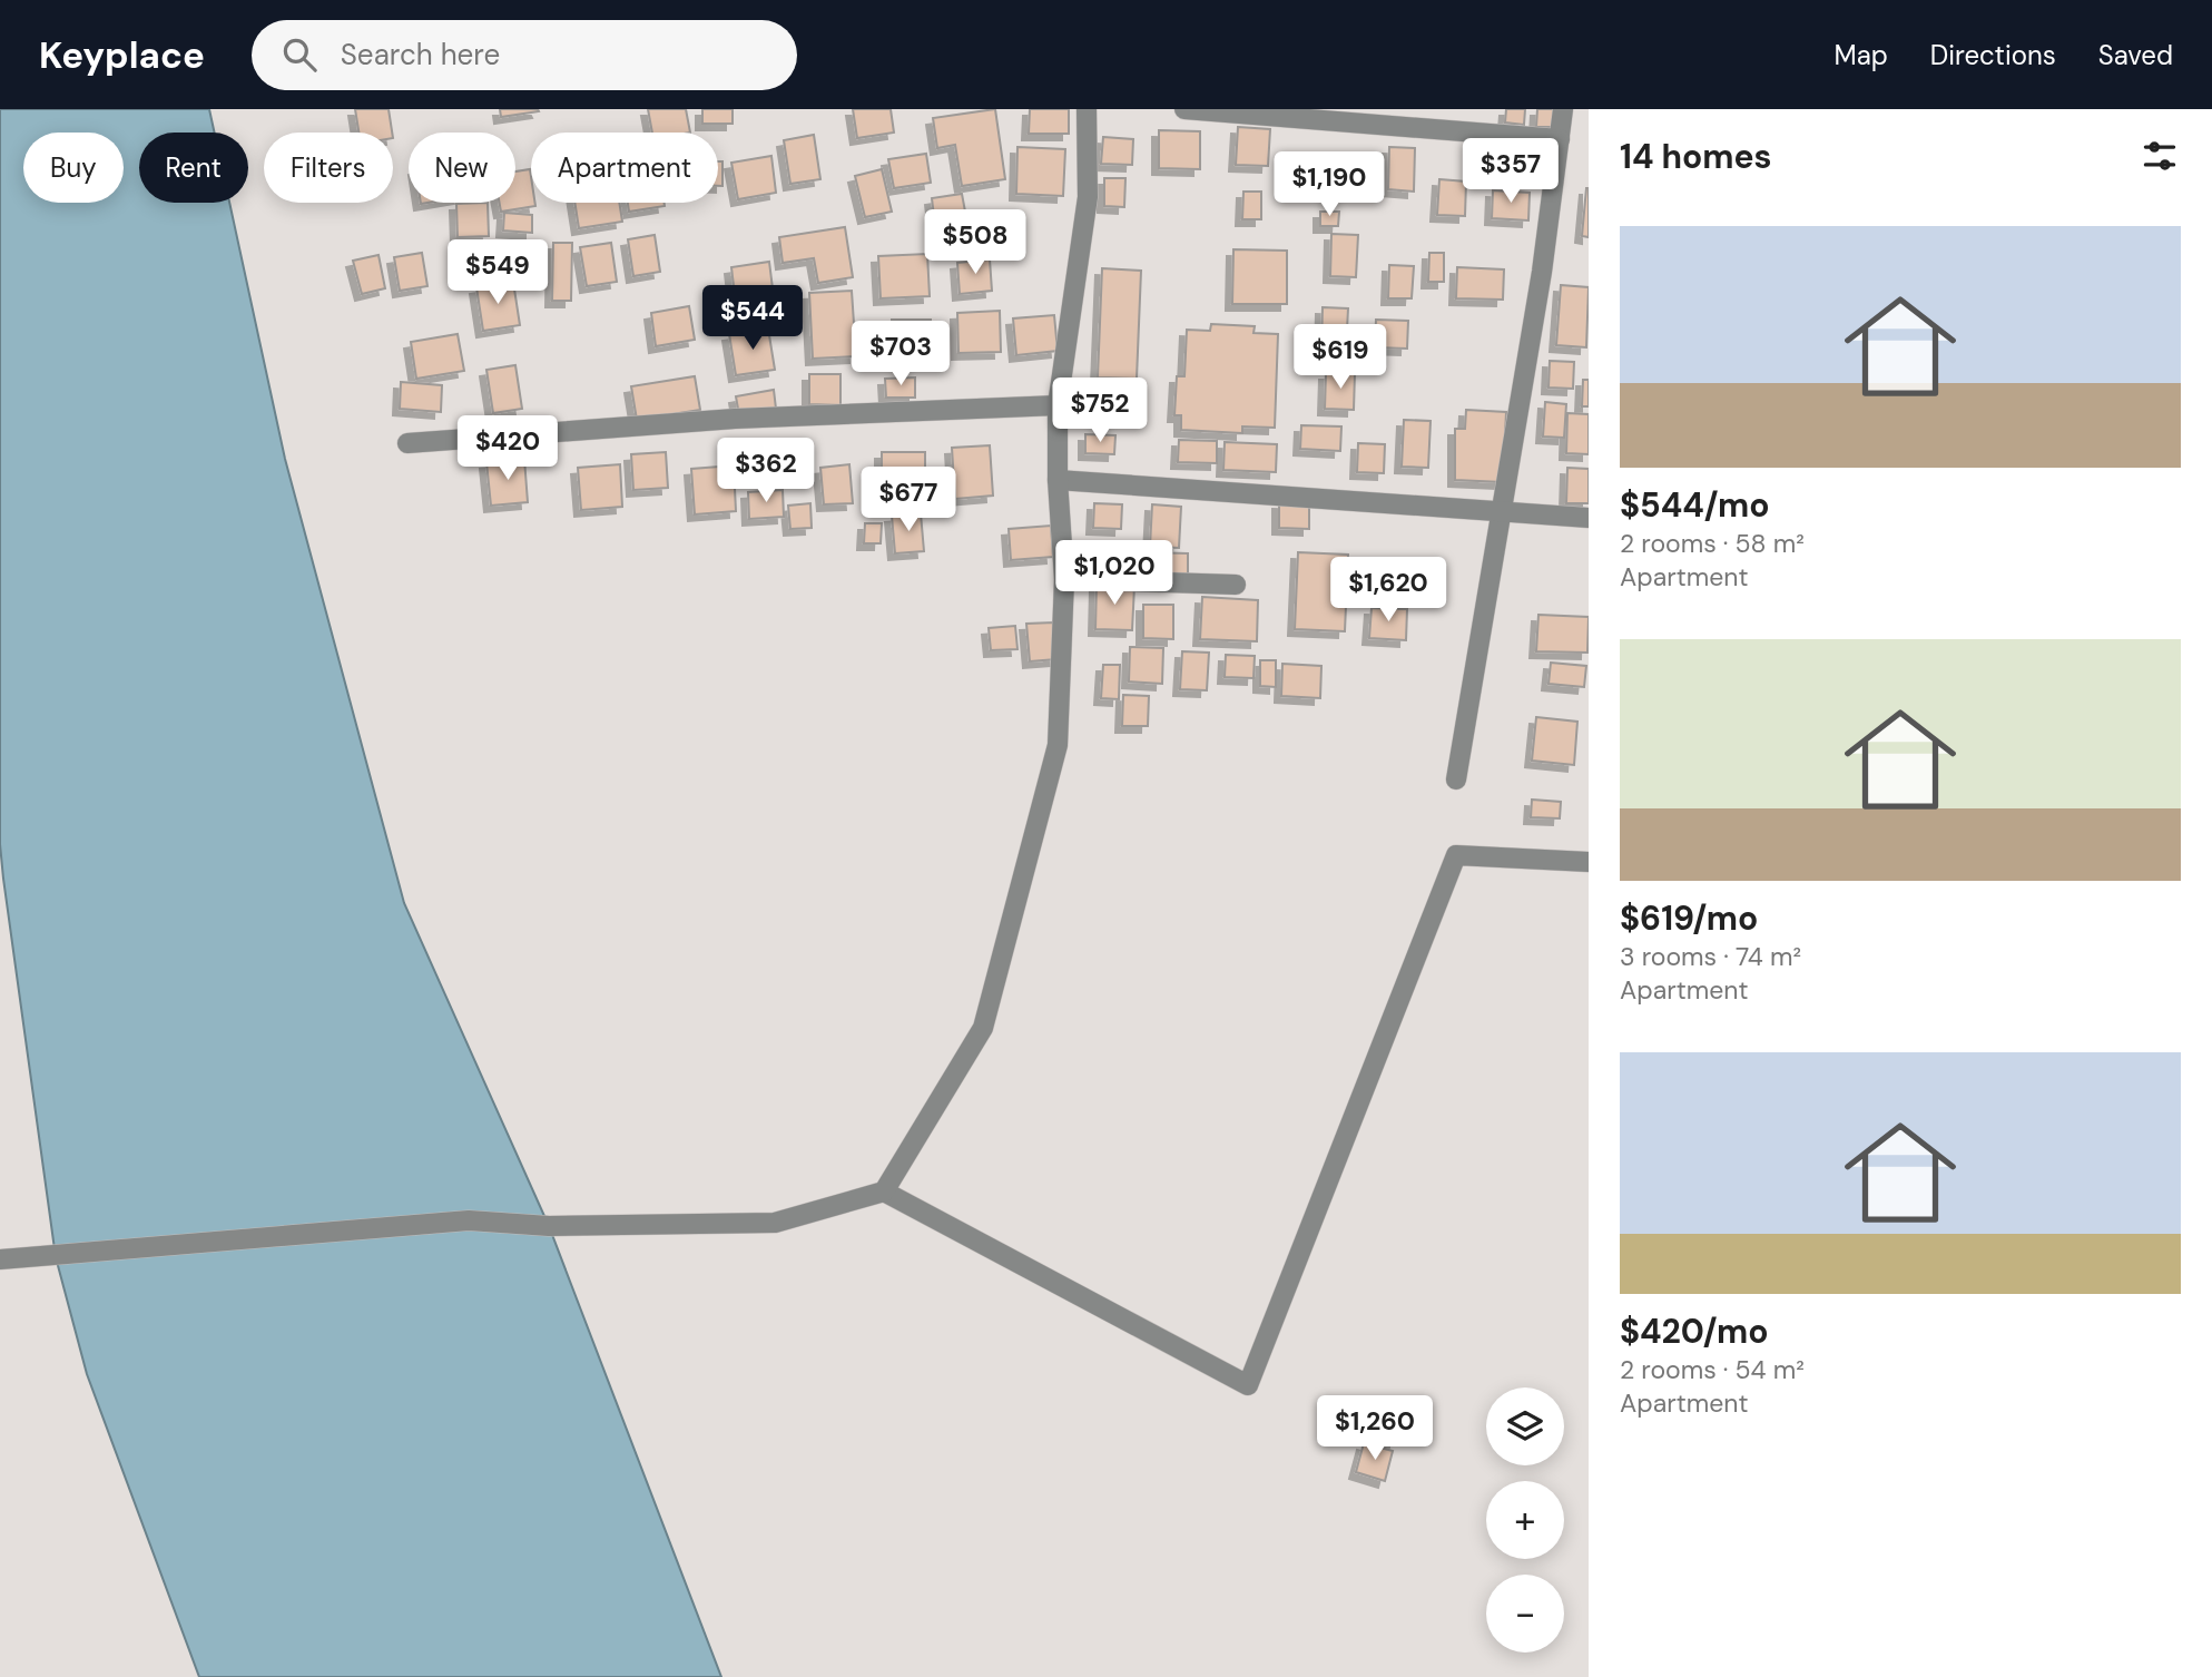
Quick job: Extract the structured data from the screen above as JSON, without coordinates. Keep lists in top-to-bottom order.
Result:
{
  "page": {
    "header": "Keyplace",
    "search": "Search here",
    "nav": ["Map", "Directions", "Saved"],
    "heading": "14 homes",
    "chip": [
      "Buy",
      "Rent",
      "Filters",
      "New",
      "Apartment"
    ],
    "price": [
      "$357",
      "$1,190",
      "$508",
      "$549",
      "$544",
      "$703",
      "$619",
      "$752",
      "$420",
      "$362",
      "$677",
      "$1,020",
      "$1,620",
      "$1,260"
    ],
    "list": [
      {
        "name": "$544/mo",
        "note": "2 rooms · 58 m² · Apartment"
      },
      {
        "name": "$619/mo",
        "note": "3 rooms · 74 m² · Apartment"
      },
      {
        "name": "$420/mo",
        "note": "2 rooms · 54 m² · Apartment"
      }
    ],
    "map_buttons": ["+", "−"]
  }
}
